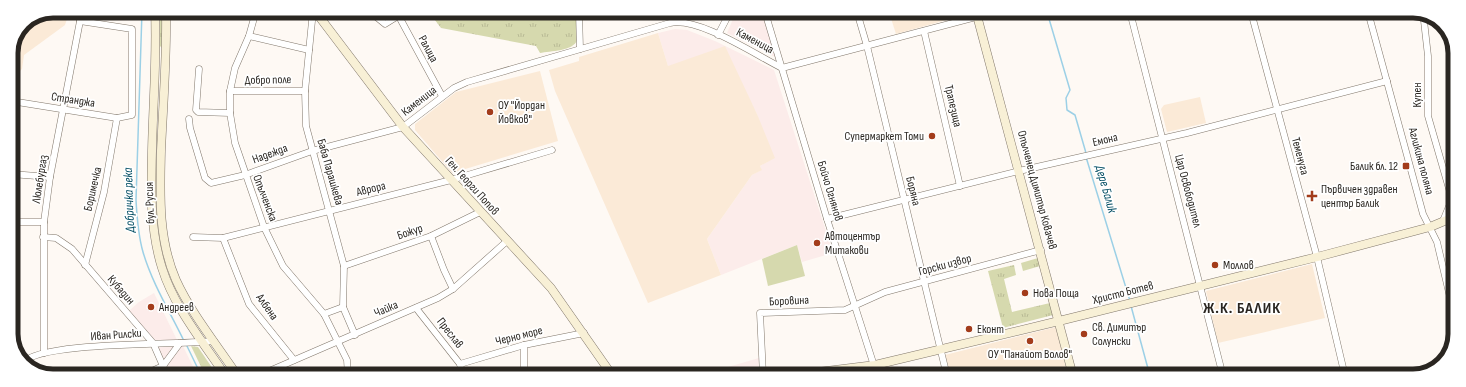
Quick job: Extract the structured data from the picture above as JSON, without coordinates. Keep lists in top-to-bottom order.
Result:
{
  "streets": {
    "street": [
      "Каменица",
      "Ралица",
      "Добро поле",
      "Купен",
      "Странджа",
      "Трапезица",
      "Емона",
      "Надежда",
      "Теменуга",
      "Агликина поляна",
      "Баба Парашкева",
      "Люлебургаз",
      "Ген. Георги Попов",
      "Боримечка",
      "Аврора",
      "Опълченец Димитър Ковачев",
      "Бойчо Огнянов",
      "Боряна",
      "Цар Освободител",
      "Опълченска",
      "бул. Русия",
      "Божур",
      "Горски извор",
      "Кубадин",
      "Христо Ботев",
      "Боровина",
      "Албена",
      "Чайка",
      "Преслав",
      "Иван Рилски",
      "Черно море"
    ]
  },
  "crossings": [
    ["Каменица", "Ралица"],
    ["Каменица", "Трапезица"],
    ["Каменица", "Надежда"],
    ["Каменица", "Ген. Георги Попов"],
    ["Каменица", "Бойчо Огнянов"],
    ["Каменица", "Боряна"],
    ["Добро поле", "Баба Парашкева"],
    ["Добро поле", "Опълченска"],
    ["Купен", "Христо Ботев"],
    ["Странджа", "Люлебургаз"],
    ["Странджа", "Боримечка"],
    ["Трапезица", "Емона"],
    ["Емона", "Теменуга"],
    ["Емона", "Агликина поляна"],
    ["Емона", "Опълченец Димитър Ковачев"],
    ["Емона", "Бойчо Огнянов"],
    ["Емона", "Боряна"],
    ["Емона", "Цар Освободител"],
    ["Надежда", "Баба Парашкева"],
    ["Надежда", "Ген. Георги Попов"],
    ["Надежда", "Опълченска"],
    ["Теменуга", "Христо Ботев"],
    ["Агликина поляна", "Христо Ботев"],
    ["Баба Парашкева", "Аврора"],
    ["Баба Парашкева", "Божур"],
    ["Баба Парашкева", "Чайка"],
    ["Люлебургаз", "Кубадин"],
    ["Люлебургаз", "Иван Рилски"],
    ["Ген. Георги Попов", "Аврора"],
    ["Ген. Георги Попов", "Божур"],
    ["Ген. Георги Попов", "Чайка"],
    ["Ген. Георги Попов", "Черно море"],
    ["Боримечка", "Кубадин"],
    ["Аврора", "Опълченска"],
    ["Аврора", "Албена"],
    ["Опълченец Димитър Ковачев", "Горски извор"],
    ["Опълченец Димитър Ковачев", "Христо Ботев"],
    ["Бойчо Огнянов", "Горски извор"],
    ["Бойчо Огнянов", "Христо Ботев"],
    ["Бойчо Огнянов", "Боровина"],
    ["Боряна", "Горски извор"],
    ["Боряна", "Христо Ботев"],
    ["Цар Освободител", "Христо Ботев"],
    ["Опълченска", "Чайка"],
    ["бул. Русия", "Иван Рилски"],
    ["Горски извор", "Боровина"],
    ["Кубадин", "Иван Рилски"],
    ["Албена", "Чайка"],
    ["Чайка", "Преслав"],
    ["Преслав", "Черно море"]
  ],
  "districts": ["Ж.К. БАЛИК"],
  "water": ["Дере Балик", "Добричка река"],
  "places": {
    "other": [
      "ОУ \"Йордан Йовков\"",
      "Супермаркет Томи",
      "Автоцентър Митакови",
      "Моллов",
      "Нова Поща",
      "Андреев",
      "Еконт",
      "Св. Димитър Солунски",
      "ОУ \"Панайот Волов\""
    ],
    "transit": ["Балик бл. 12"],
    "health": ["Първичен здравен център Балик"]
  }
}
